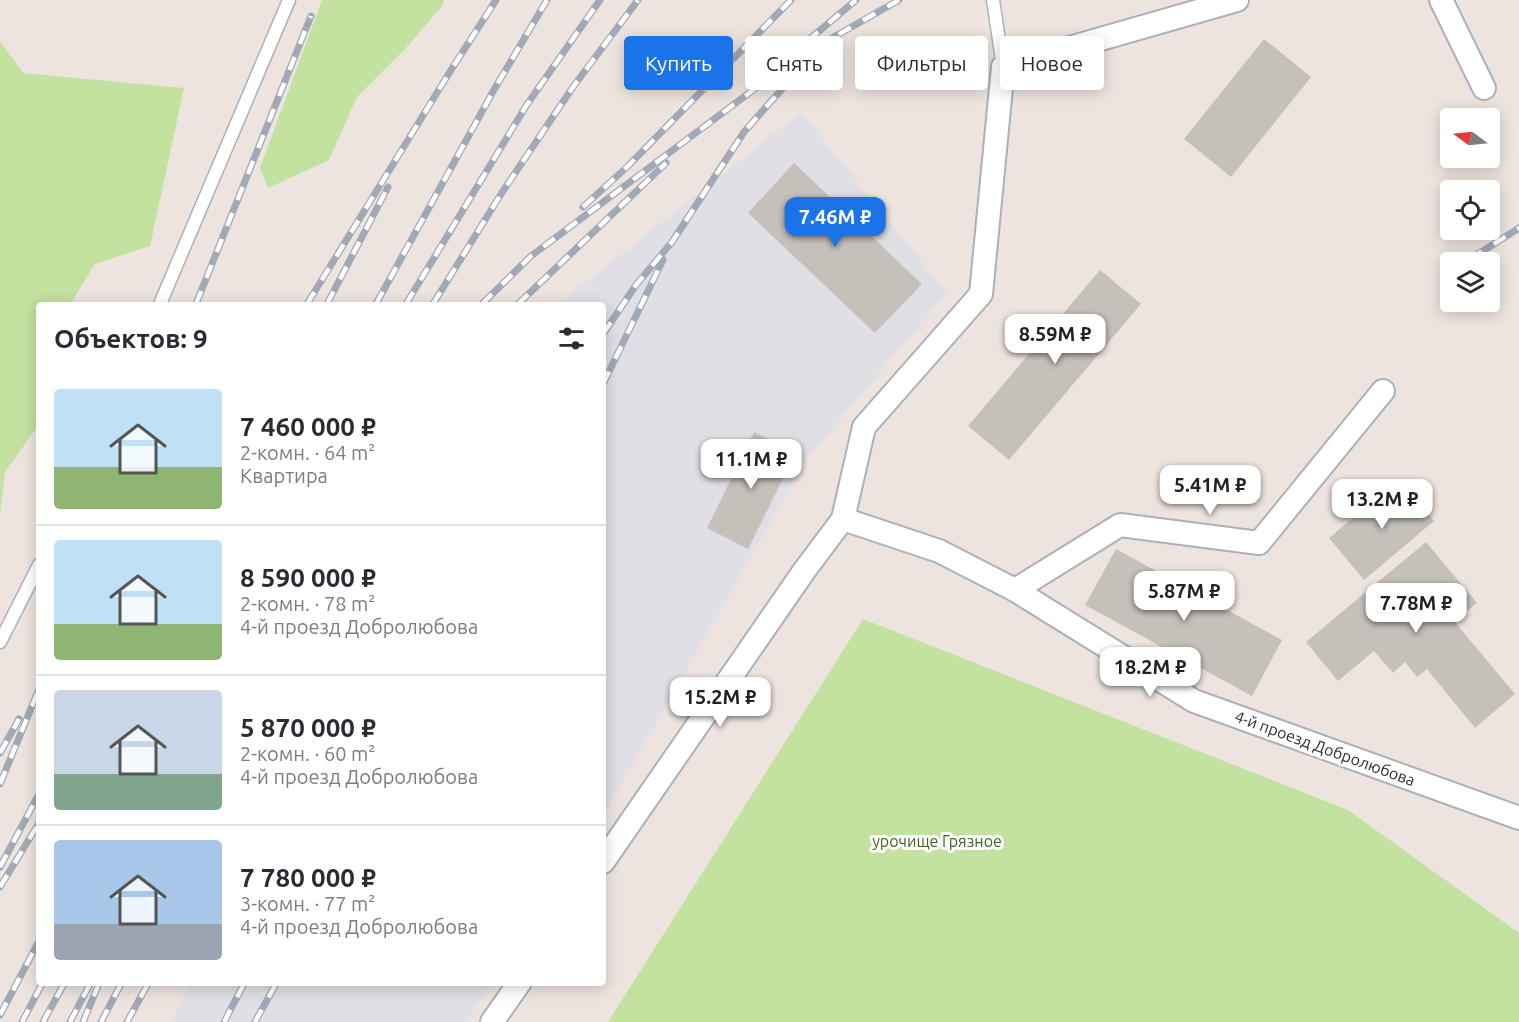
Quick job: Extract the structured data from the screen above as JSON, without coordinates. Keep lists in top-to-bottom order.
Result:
{
  "streets": {
    "street": ["4-й проезд Добролюбова"]
  },
  "parks": ["урочище Грязное"],
  "north": "left",
  "page": {
    "chip": [
      "Купить",
      "Снять",
      "Фильтры",
      "Новое"
    ],
    "price": [
      "7.46M ₽",
      "8.59M ₽",
      "11.1M ₽",
      "5.41M ₽",
      "13.2M ₽",
      "5.87M ₽",
      "7.78M ₽",
      "18.2M ₽",
      "15.2M ₽"
    ],
    "heading": "Объектов: 9",
    "list": [
      {
        "name": "7 460 000 ₽",
        "note": "2-комн. · 64 m² · Квартира"
      },
      {
        "name": "8 590 000 ₽",
        "note": "2-комн. · 78 m² · 4-й проезд Добролюбова"
      },
      {
        "name": "5 870 000 ₽",
        "note": "2-комн. · 60 m² · 4-й проезд Добролюбова"
      },
      {
        "name": "7 780 000 ₽",
        "note": "3-комн. · 77 m² · 4-й проезд Добролюбова"
      }
    ]
  }
}
